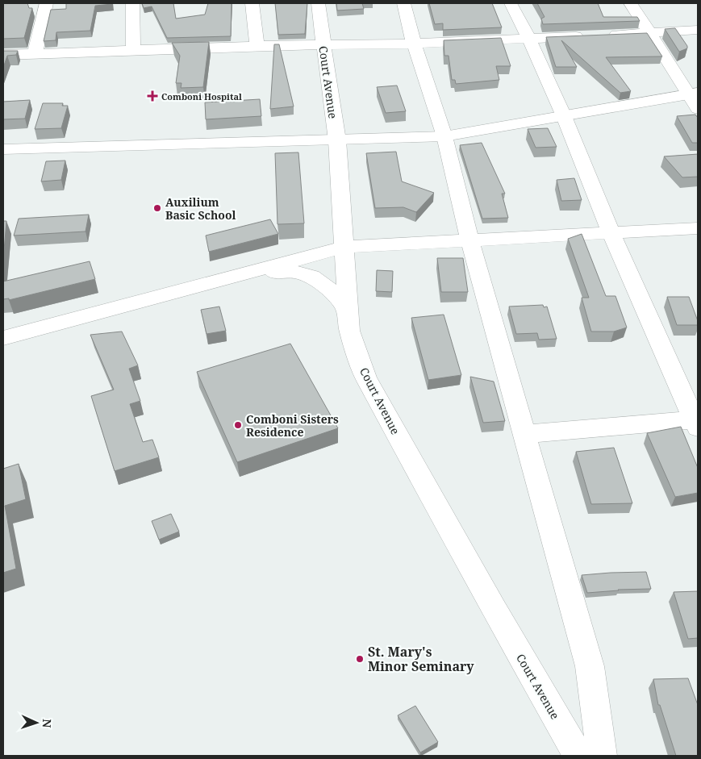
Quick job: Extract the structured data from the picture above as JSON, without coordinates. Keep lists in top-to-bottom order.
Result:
{
  "streets": {
    "street": ["Court Avenue"]
  },
  "places": {
    "health": ["Comboni Hospital"],
    "other": ["Auxilium Basic School", "Comboni Sisters Residence", "St. Mary's Minor Seminary"]
  },
  "north": "right"
}
